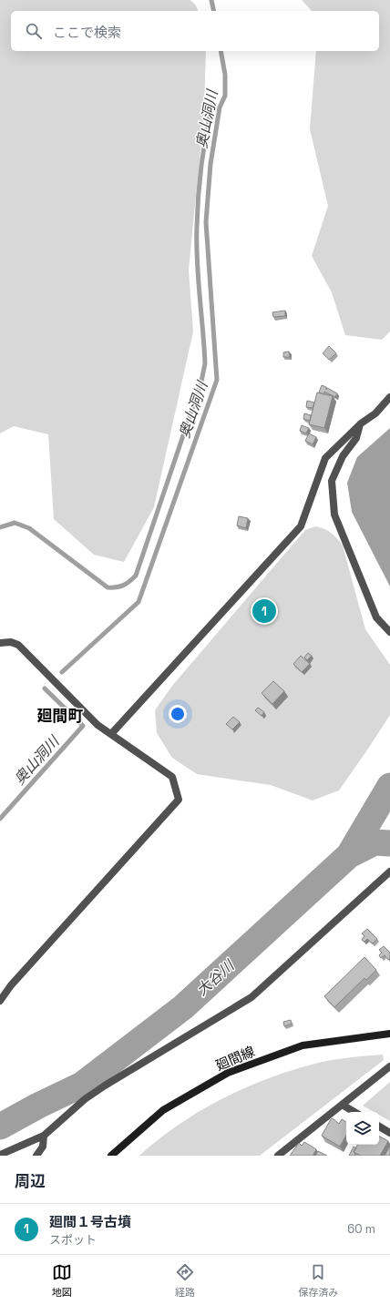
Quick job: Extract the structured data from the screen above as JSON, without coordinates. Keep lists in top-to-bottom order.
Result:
{
  "streets": {
    "street": ["廻間線"]
  },
  "districts": ["廻間町"],
  "water": ["奥山洞川", "大谷川"],
  "page": {
    "search": "ここで検索",
    "pins": "1",
    "heading": "周辺",
    "list": [
      {
        "mark": "1",
        "name": "廻間１号古墳",
        "note": "スポット",
        "value": "60 m"
      }
    ],
    "nav": ["地図", "経路", "保存済み"]
  }
}
